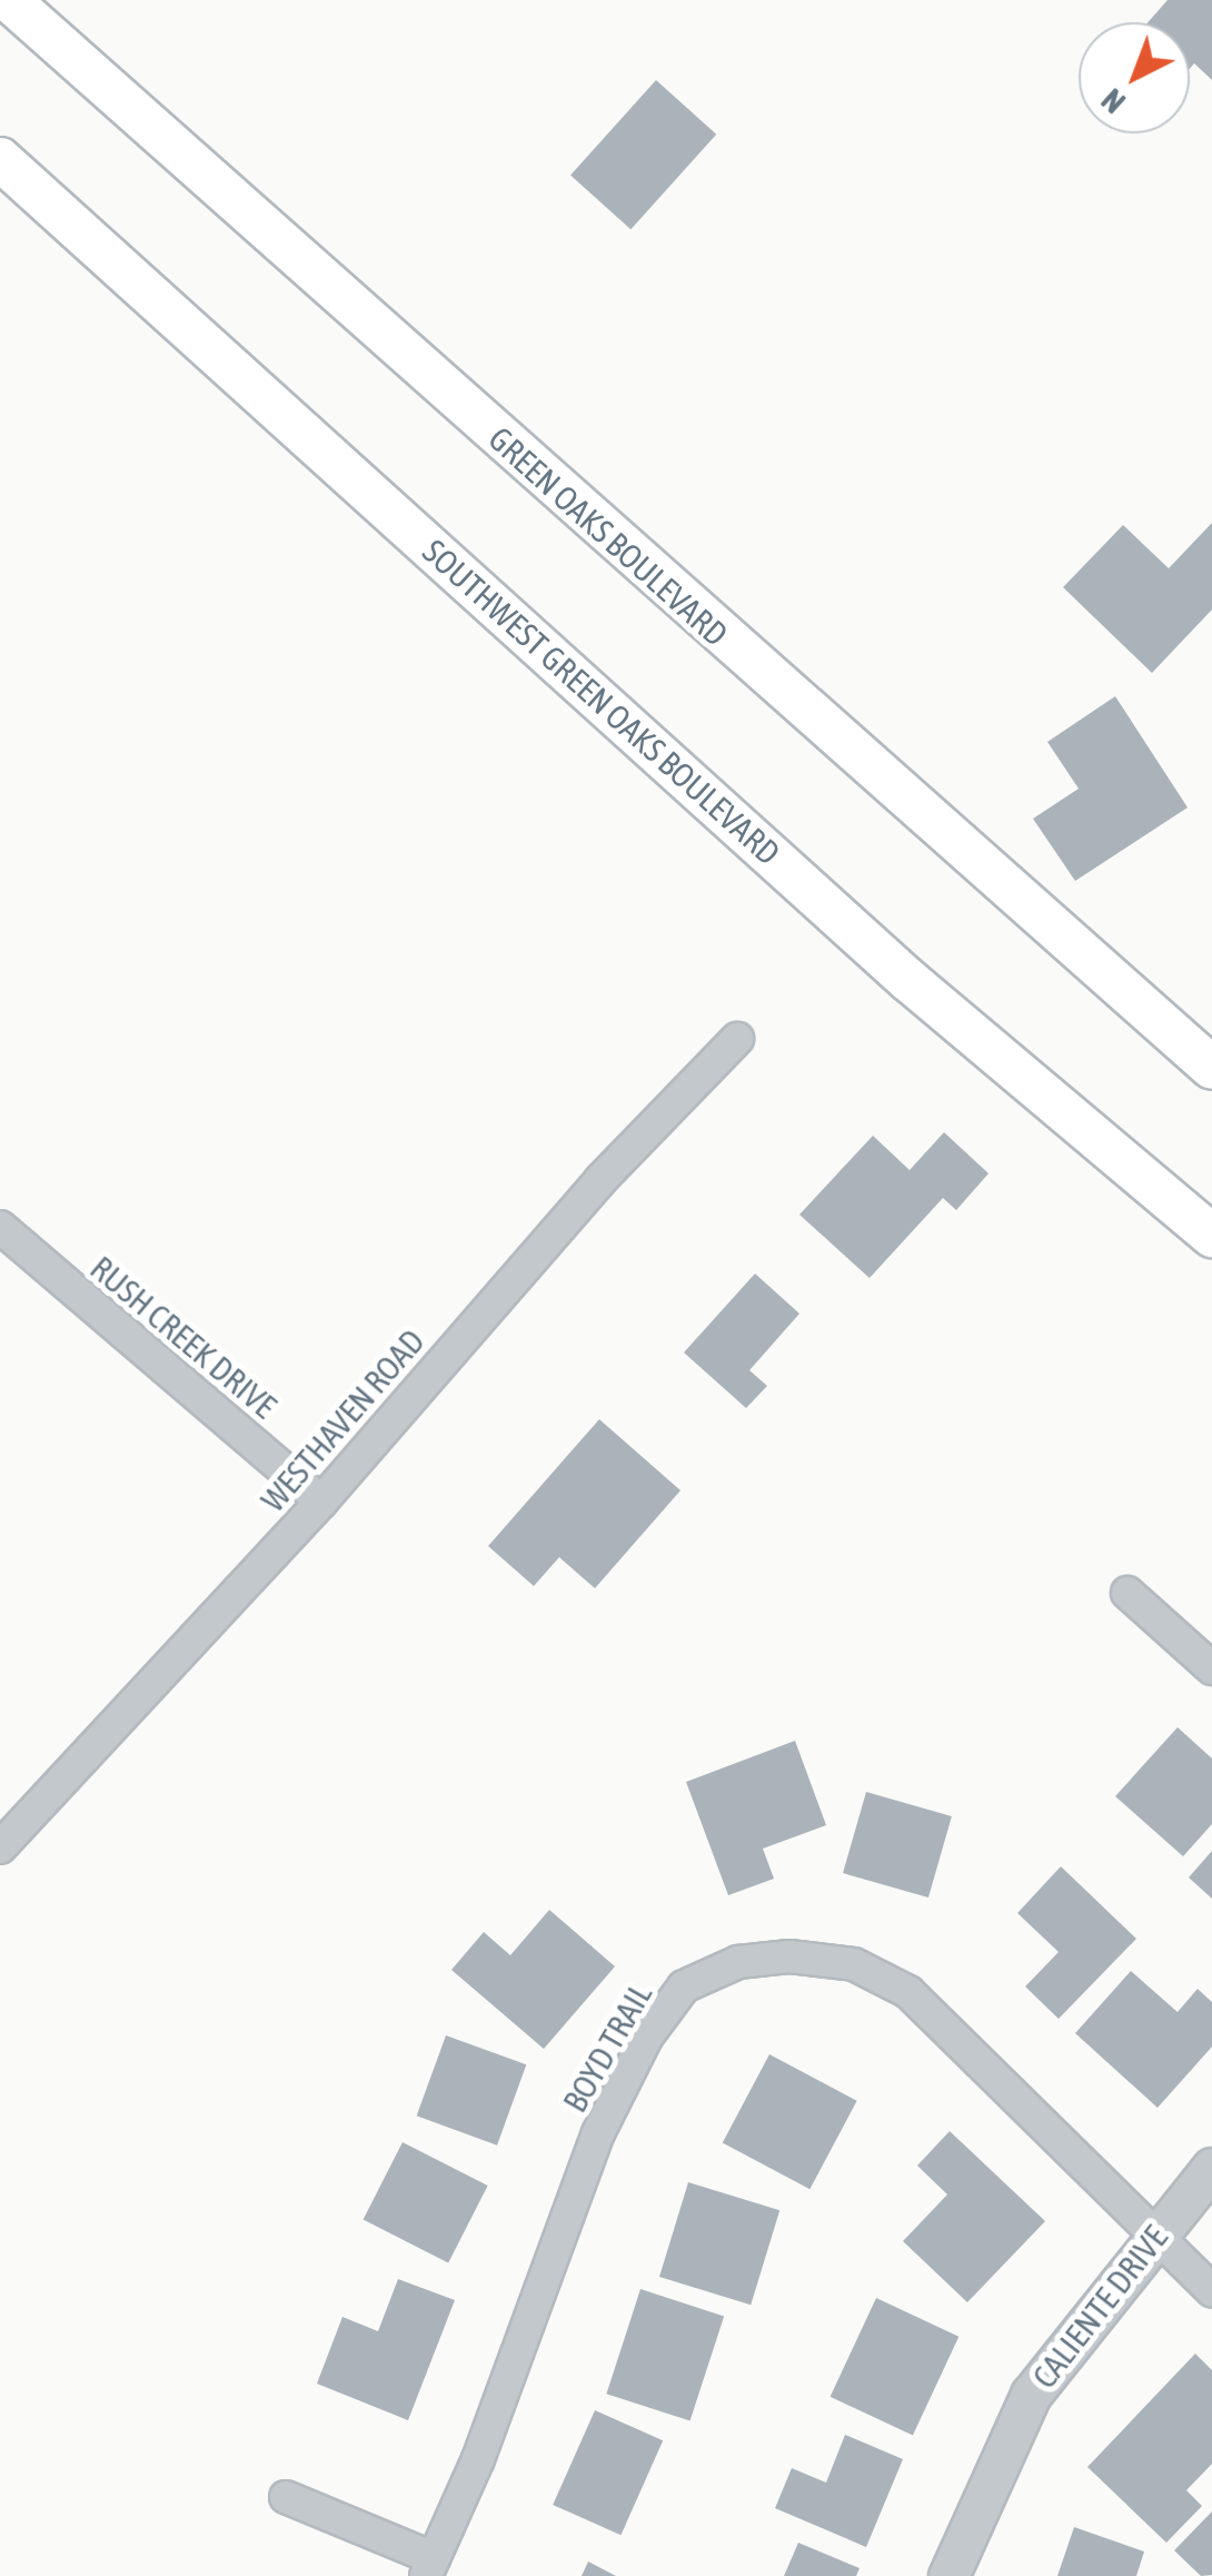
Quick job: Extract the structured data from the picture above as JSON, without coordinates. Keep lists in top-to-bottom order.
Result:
{
  "streets": {
    "main road": ["GREEN OAKS BOULEVARD", "SOUTHWEST GREEN OAKS BOULEVARD"],
    "street": [
      "RUSH CREEK DRIVE",
      "WESTHAVEN ROAD",
      "BOYD TRAIL",
      "CALIENTE DRIVE"
    ]
  },
  "crossings": [
    ["RUSH CREEK DRIVE", "WESTHAVEN ROAD"],
    ["BOYD TRAIL", "CALIENTE DRIVE"]
  ],
  "north": "bottom left"
}
